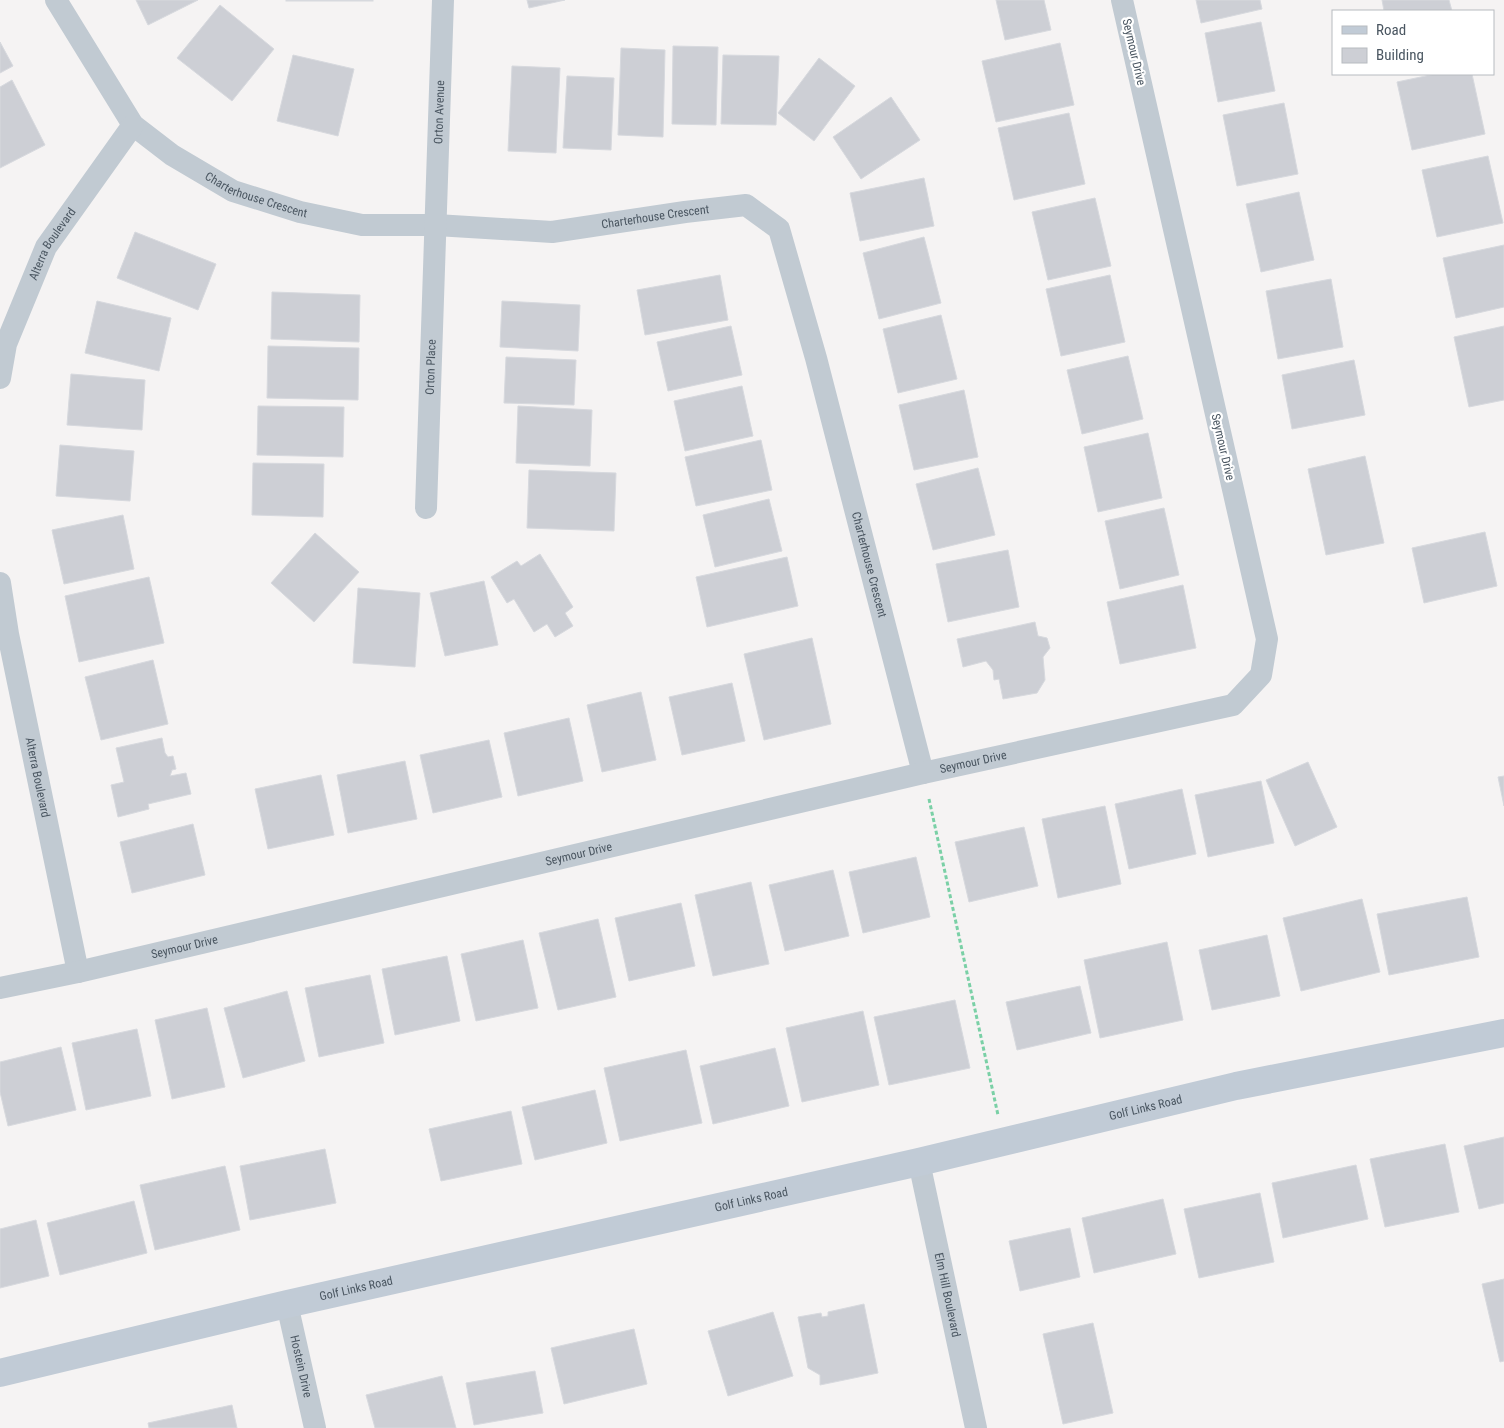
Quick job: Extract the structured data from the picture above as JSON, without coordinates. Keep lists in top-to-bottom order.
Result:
{
  "streets": {
    "main road": ["Golf Links Road"],
    "street": [
      "Seymour Drive",
      "Orton Avenue",
      "Charterhouse Crescent",
      "Alterra Boulevard",
      "Orton Place",
      "Elm Hill Boulevard",
      "Hostein Drive"
    ]
  },
  "crossings": [
    ["Seymour Drive", "Charterhouse Crescent"],
    ["Seymour Drive", "Alterra Boulevard"],
    ["Orton Avenue", "Charterhouse Crescent"],
    ["Orton Avenue", "Orton Place"],
    ["Charterhouse Crescent", "Alterra Boulevard"],
    ["Charterhouse Crescent", "Orton Place"],
    ["Golf Links Road", "Elm Hill Boulevard"],
    ["Golf Links Road", "Hostein Drive"]
  ],
  "legend": ["Road", "Building"]
}
